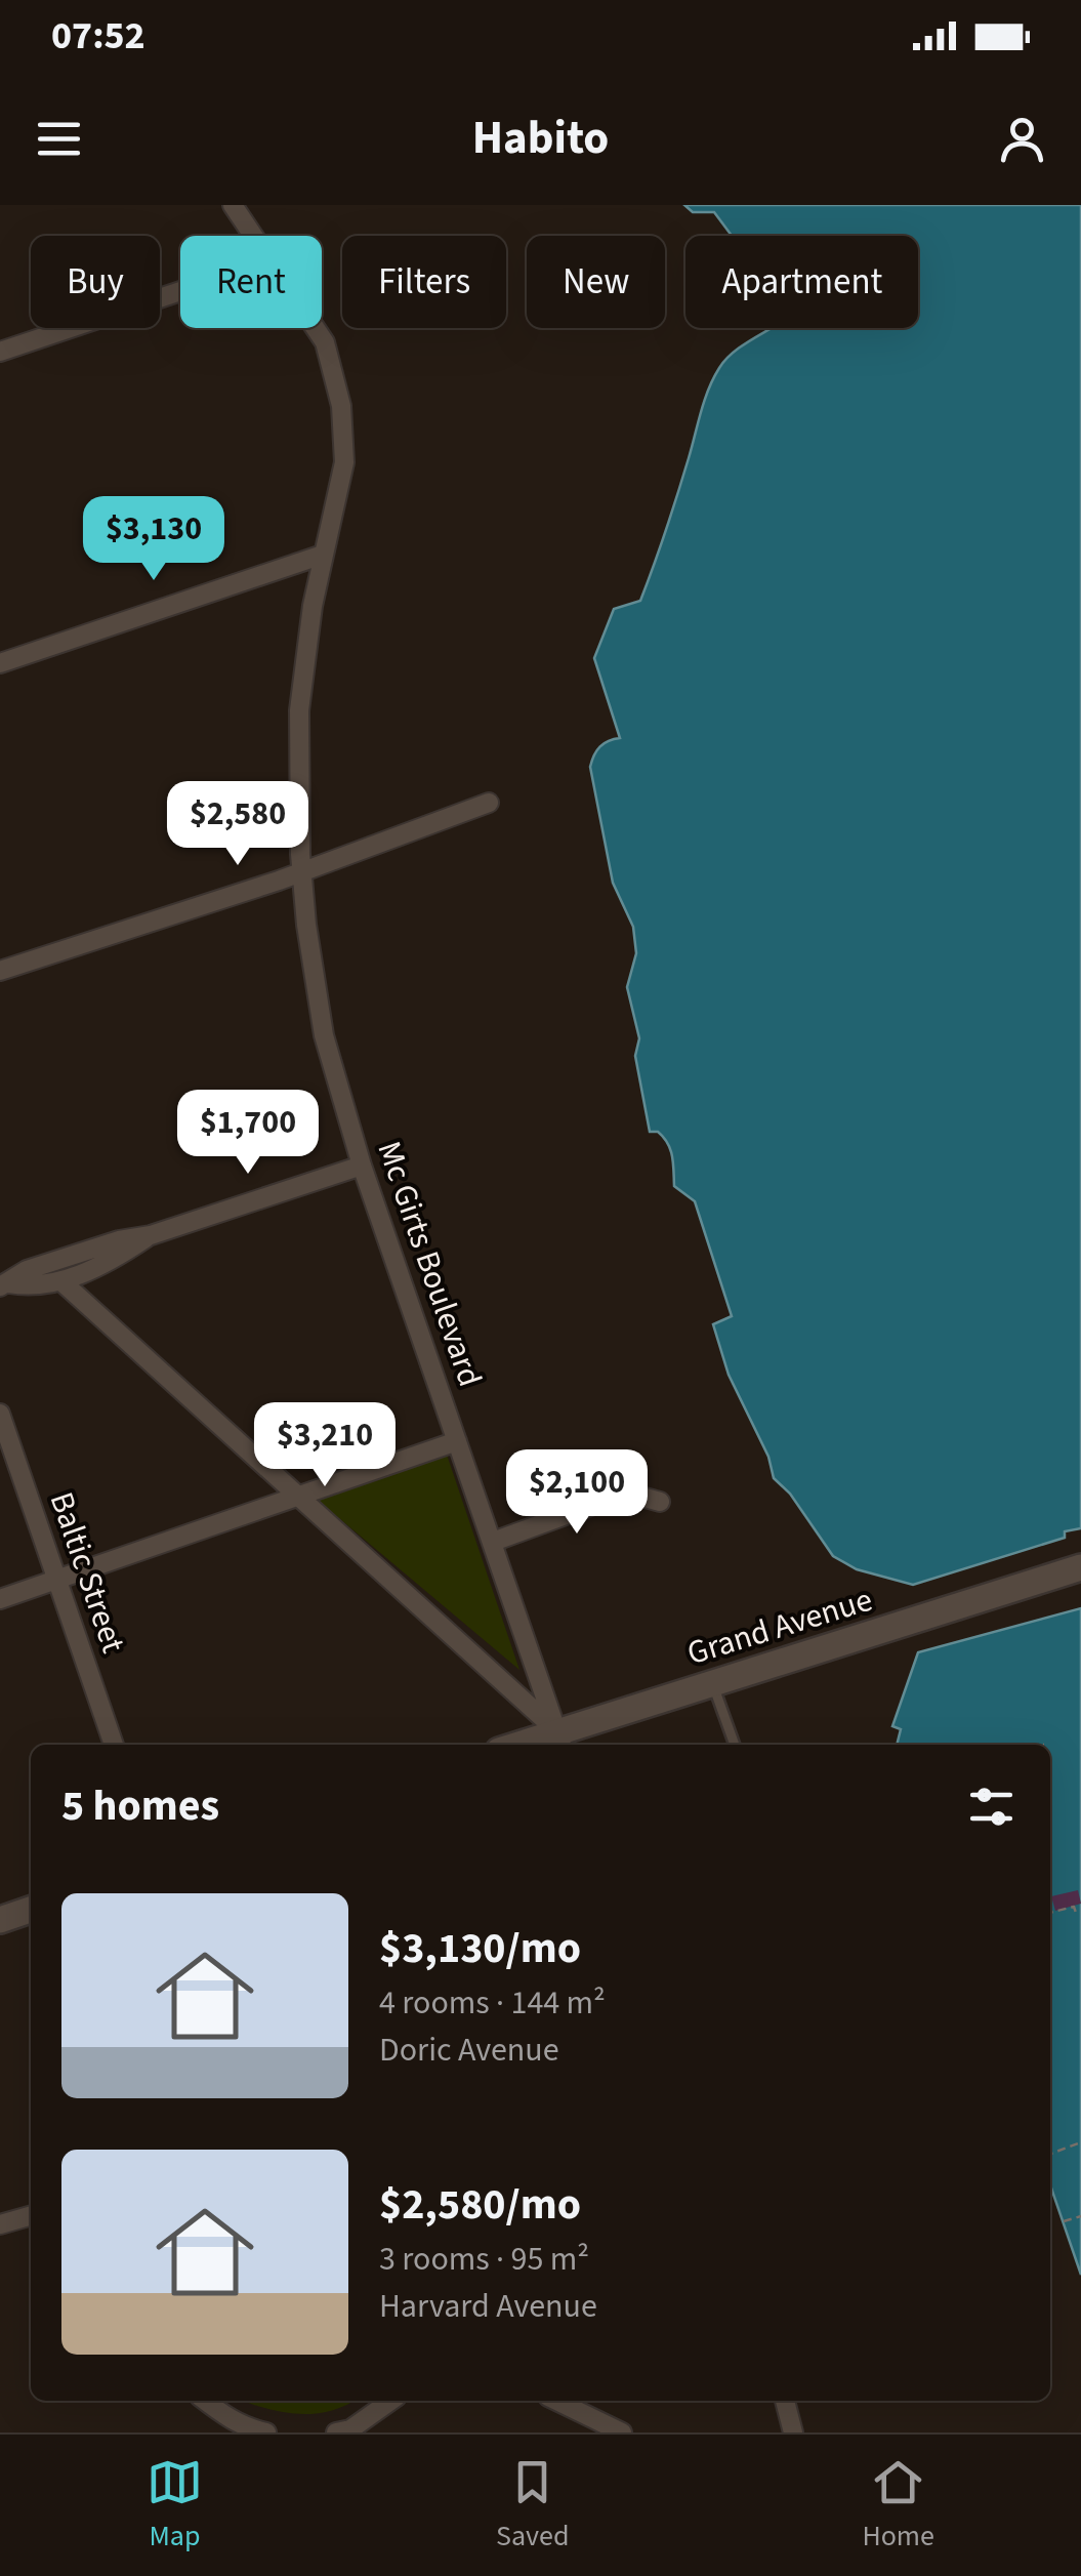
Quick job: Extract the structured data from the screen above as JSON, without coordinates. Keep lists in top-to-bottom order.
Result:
{
  "streets": {
    "main road": ["Grand Avenue"],
    "street": ["Mc Girts Boulevard", "Baltic Street"]
  },
  "crossings": [
    ["Mc Girts Boulevard", "Grand Avenue"]
  ],
  "page": {
    "status": "07:52",
    "header": "Habito",
    "chip": [
      "Buy",
      "Rent",
      "Filters",
      "New",
      "Apartment"
    ],
    "price": [
      "$3,130",
      "$2,580",
      "$1,700",
      "$3,210",
      "$2,100"
    ],
    "heading": "5 homes",
    "list": [
      {
        "name": "$3,130/mo",
        "note": "4 rooms · 144 m² · Doric Avenue"
      },
      {
        "name": "$2,580/mo",
        "note": "3 rooms · 95 m² · Harvard Avenue"
      }
    ],
    "tabs": ["Map", "Saved", "Home"]
  }
}
